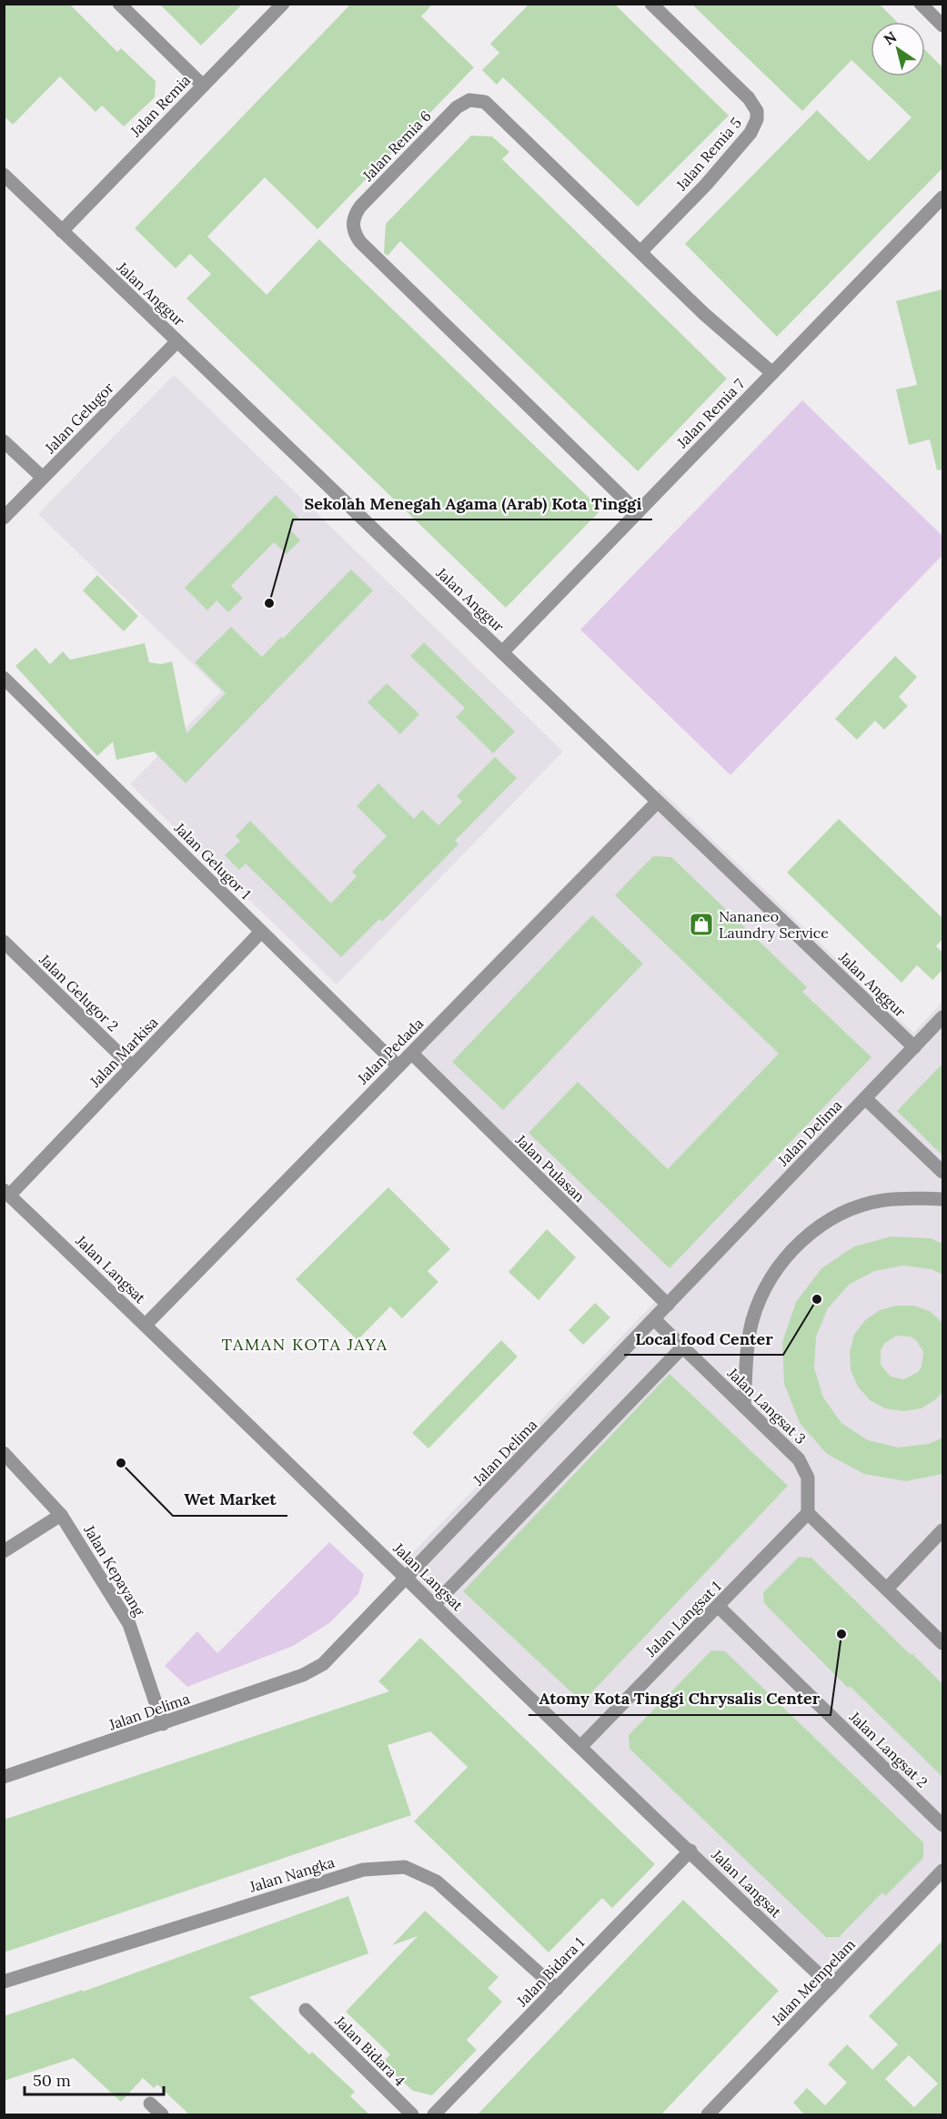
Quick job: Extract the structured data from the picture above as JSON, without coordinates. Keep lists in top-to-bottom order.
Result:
{
  "streets": {
    "street": [
      "Jalan Remia",
      "Jalan Remia 6",
      "Jalan Remia 5",
      "Jalan Anggur",
      "Jalan Remia 7",
      "Jalan Gelugor",
      "Jalan Gelugor 1",
      "Jalan Gelugor 2",
      "Jalan Pedada",
      "Jalan Markisa",
      "Jalan Delima",
      "Jalan Pulasan",
      "Jalan Langsat",
      "Jalan Langsat 3",
      "Jalan Kepayang",
      "Jalan Langsat 1",
      "Jalan Langsat 2",
      "Jalan Nangka",
      "Jalan Bidara 1",
      "Jalan Mempelam",
      "Jalan Bidara 4"
    ]
  },
  "crossings": [
    ["Jalan Remia", "Jalan Anggur"],
    ["Jalan Remia 6", "Jalan Remia 5"],
    ["Jalan Remia 6", "Jalan Remia 7"],
    ["Jalan Anggur", "Jalan Remia 7"],
    ["Jalan Anggur", "Jalan Gelugor"],
    ["Jalan Anggur", "Jalan Pedada"],
    ["Jalan Anggur", "Jalan Delima"],
    ["Jalan Gelugor 1", "Jalan Pedada"],
    ["Jalan Gelugor 1", "Jalan Markisa"],
    ["Jalan Gelugor 2", "Jalan Markisa"],
    ["Jalan Pedada", "Jalan Pulasan"],
    ["Jalan Pedada", "Jalan Langsat"],
    ["Jalan Markisa", "Jalan Langsat"],
    ["Jalan Delima", "Jalan Pulasan"],
    ["Jalan Delima", "Jalan Langsat"],
    ["Jalan Delima", "Jalan Langsat 3"],
    ["Jalan Delima", "Jalan Kepayang"],
    ["Jalan Langsat", "Jalan Langsat 1"],
    ["Jalan Langsat", "Jalan Bidara 1"],
    ["Jalan Langsat", "Jalan Mempelam"],
    ["Jalan Langsat 3", "Jalan Langsat 1"],
    ["Jalan Langsat 1", "Jalan Langsat 2"],
    ["Jalan Nangka", "Jalan Bidara 1"]
  ],
  "districts": ["TAMAN KOTA JAYA"],
  "places": {
    "other": [
      "Sekolah Menegah Agama (Arab) Kota Tinggi",
      "Local food Center",
      "Wet Market",
      "Atomy Kota Tinggi Chrysalis Center"
    ],
    "shop": ["Nananeo Laundry Service"]
  },
  "scale_bar": "50 m",
  "north": "top left"
}
